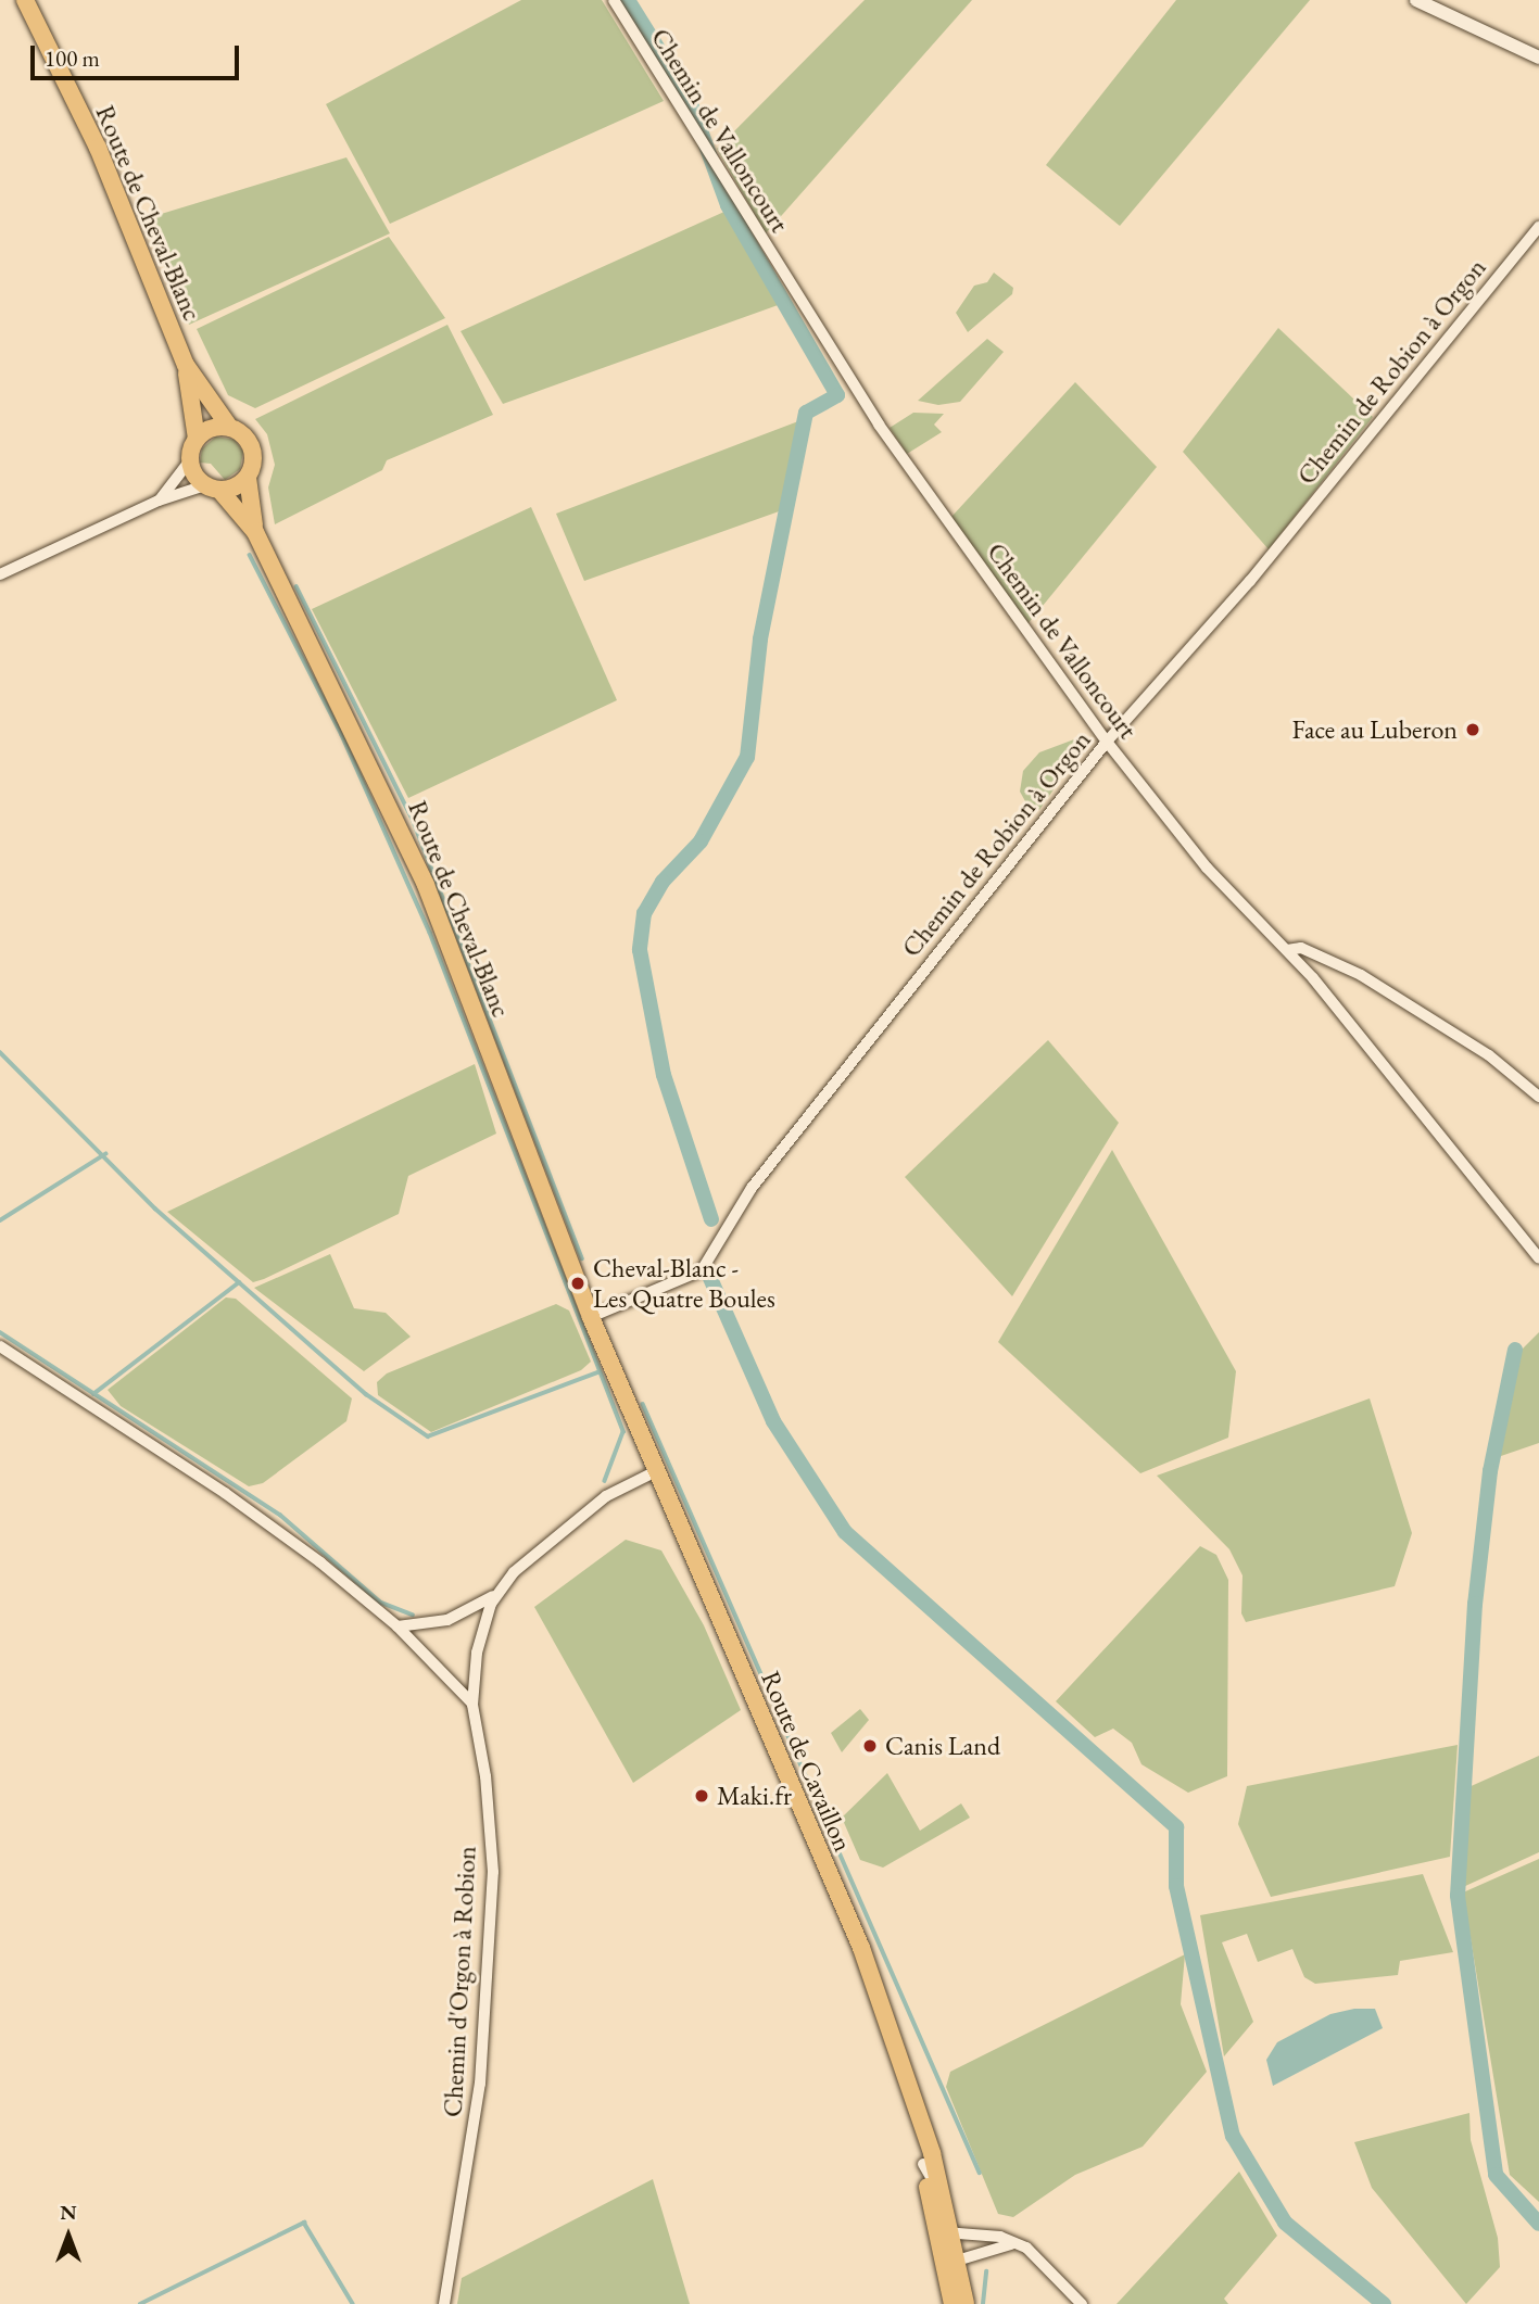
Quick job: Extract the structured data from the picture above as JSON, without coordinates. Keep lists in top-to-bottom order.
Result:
{
  "streets": {
    "main road": ["Route de Cheval-Blanc", "Route de Cavaillon"],
    "street": ["Chemin de Valloncourt", "Chemin de Robion à Orgon", "Chemin d'Orgon à Robion"]
  },
  "crossings": [
    ["Chemin de Valloncourt", "Chemin de Robion à Orgon"],
    ["Route de Cheval-Blanc", "Chemin de Robion à Orgon"],
    ["Route de Cheval-Blanc", "Route de Cavaillon"],
    ["Route de Cheval-Blanc", "Chemin d'Orgon à Robion"],
    ["Route de Cavaillon", "Chemin d'Orgon à Robion"]
  ],
  "places": [
    "Face au Luberon",
    "Cheval-Blanc - Les Quatre Boules",
    "Canis Land",
    "Maki.fr"
  ],
  "scale_bar": "100 m",
  "north": "top"
}
